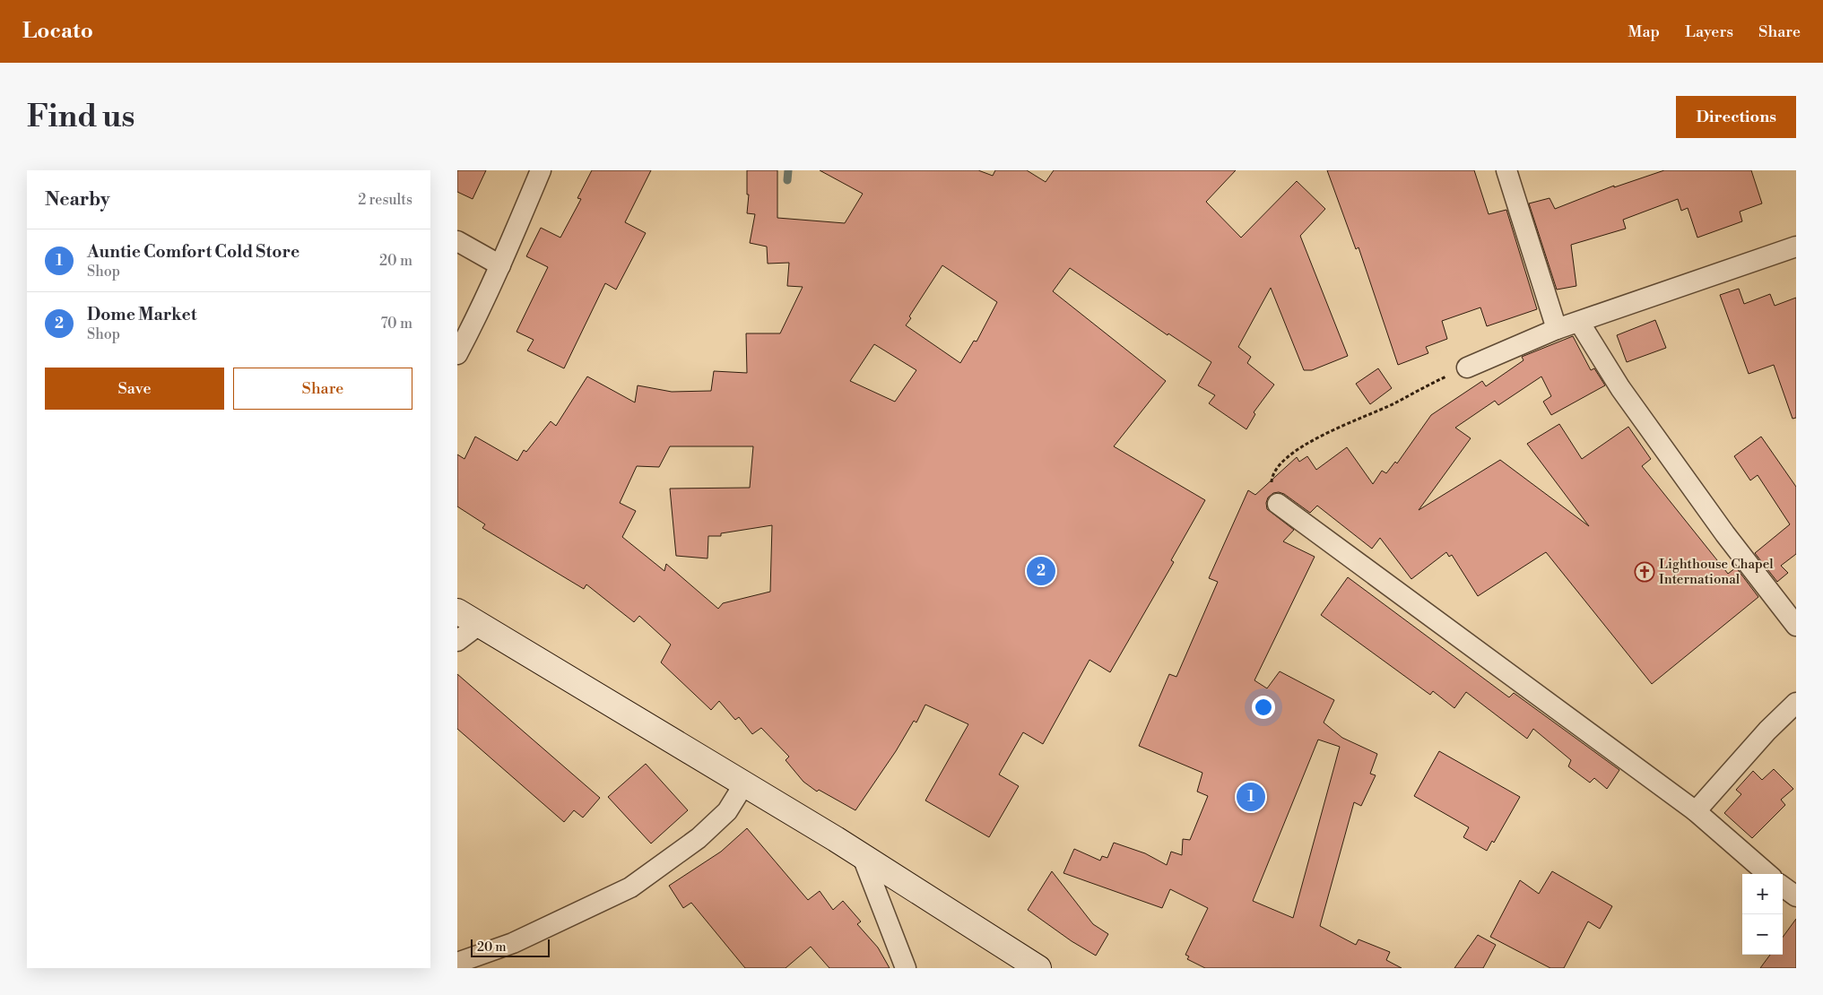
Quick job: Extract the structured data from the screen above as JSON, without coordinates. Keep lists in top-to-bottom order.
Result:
{
  "places": {
    "church": ["Lighthouse Chapel International"]
  },
  "scale_bar": "20 m",
  "page": {
    "header": "Locato",
    "nav": ["Map", "Layers", "Share"],
    "buttons": [
      "Directions",
      ["Save", "Share"]
    ],
    "title": "Find us",
    "heading": ["Nearby", "2 results"],
    "list": [
      {
        "mark": "1",
        "name": "Auntie Comfort Cold Store",
        "note": "Shop",
        "value": "20 m"
      },
      {
        "mark": "2",
        "name": "Dome Market",
        "note": "Shop",
        "value": "70 m"
      }
    ],
    "pins": ["2", "1"],
    "map_buttons": ["+", "−"],
    "scale": "20 m"
  }
}
